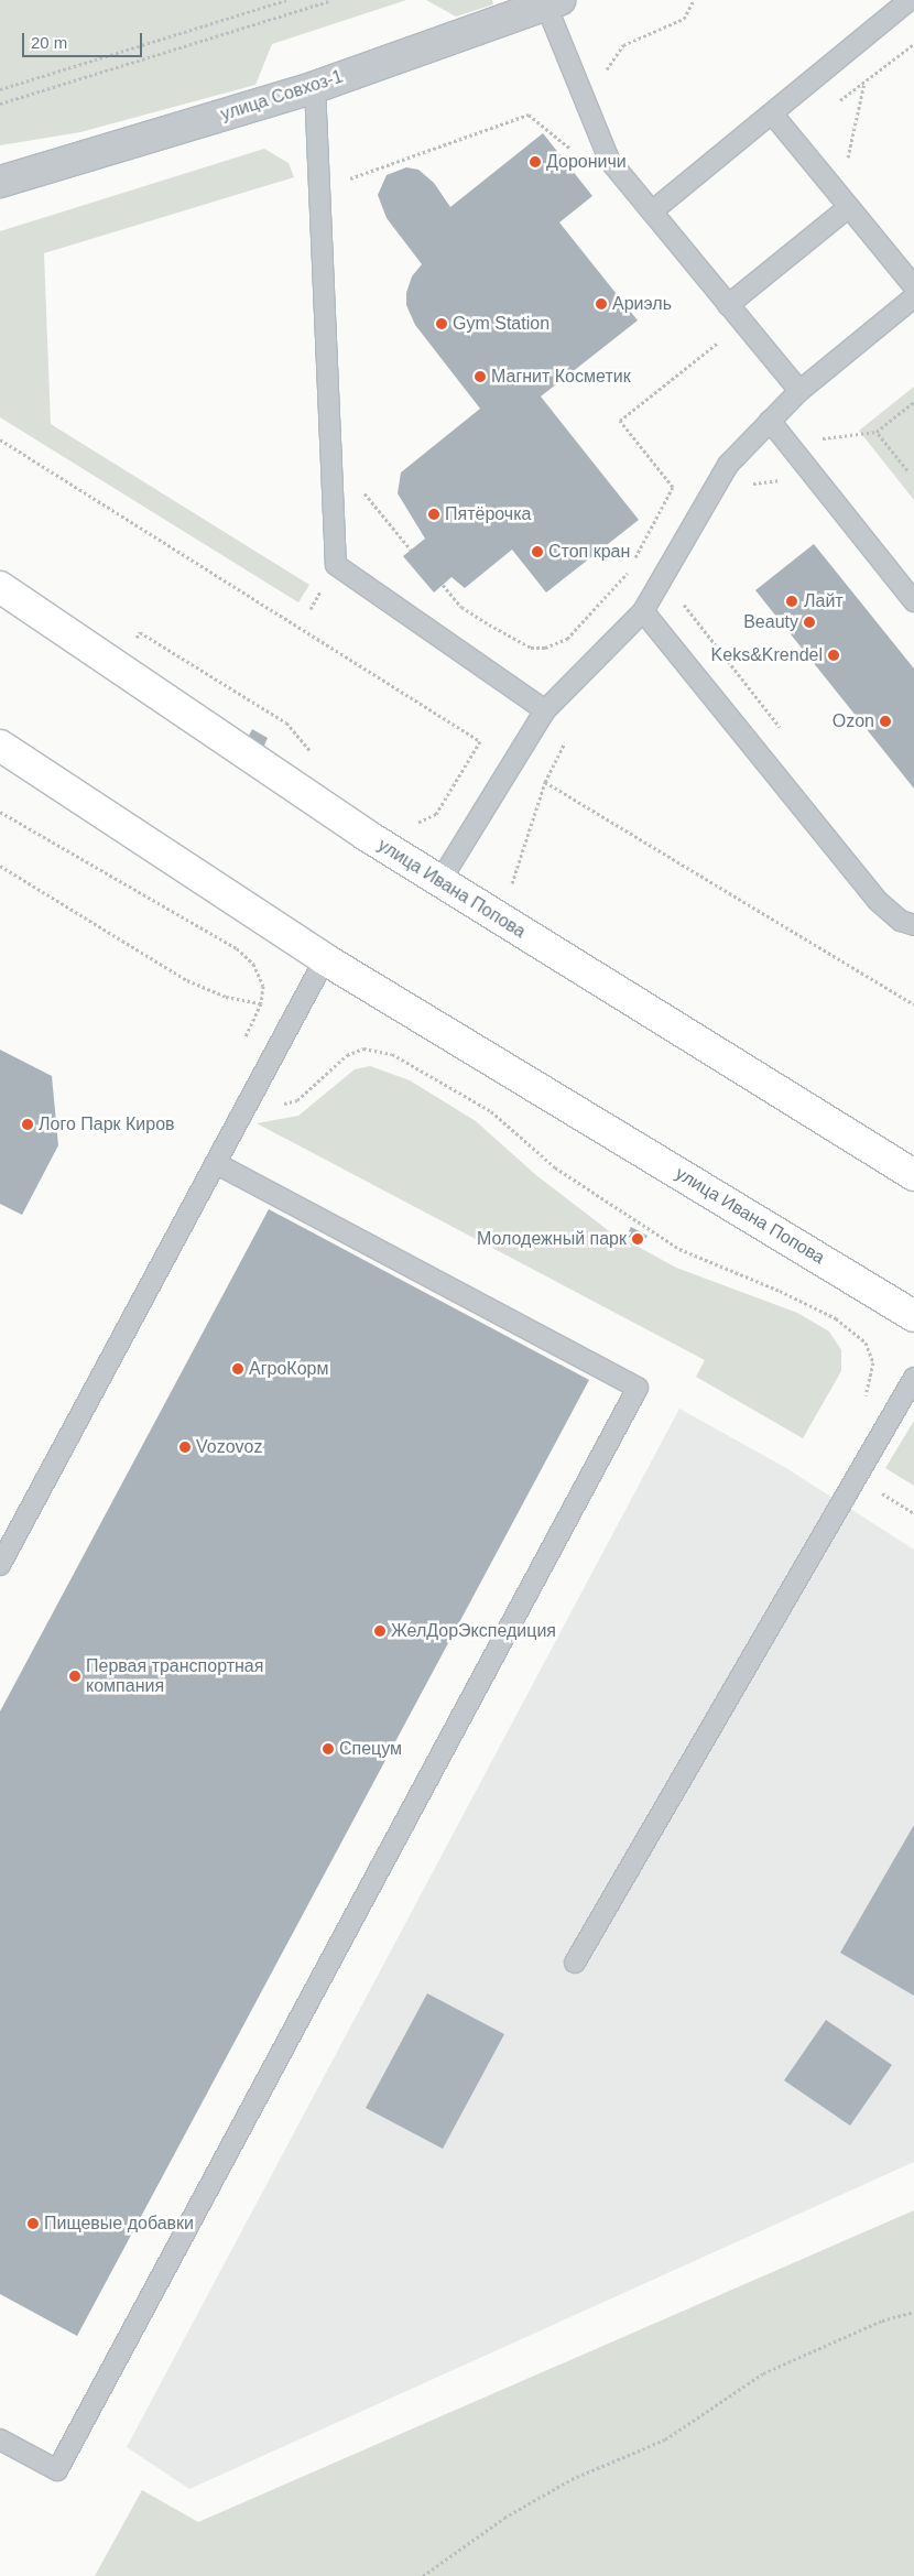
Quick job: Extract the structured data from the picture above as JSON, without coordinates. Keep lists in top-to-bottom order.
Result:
{
  "streets": {
    "main road": ["улица Ивана Попова"],
    "street": ["улица Совхоз-1"]
  },
  "places": [
    "Дороничи",
    "Ариэль",
    "Gym Station",
    "Магнит Косметик",
    "Пятёрочка",
    "Стоп кран",
    "Лайт",
    "Beauty",
    "Keks&Krendel",
    "Ozon",
    "Лого Парк Киров",
    "Молодежный парк",
    "АгроКорм",
    "Vozovoz",
    "ЖелДорЭкспедиция",
    "Первая транспортная компания",
    "Спецум",
    "Пищевые добавки"
  ],
  "scale_bar": "20 m"
}
